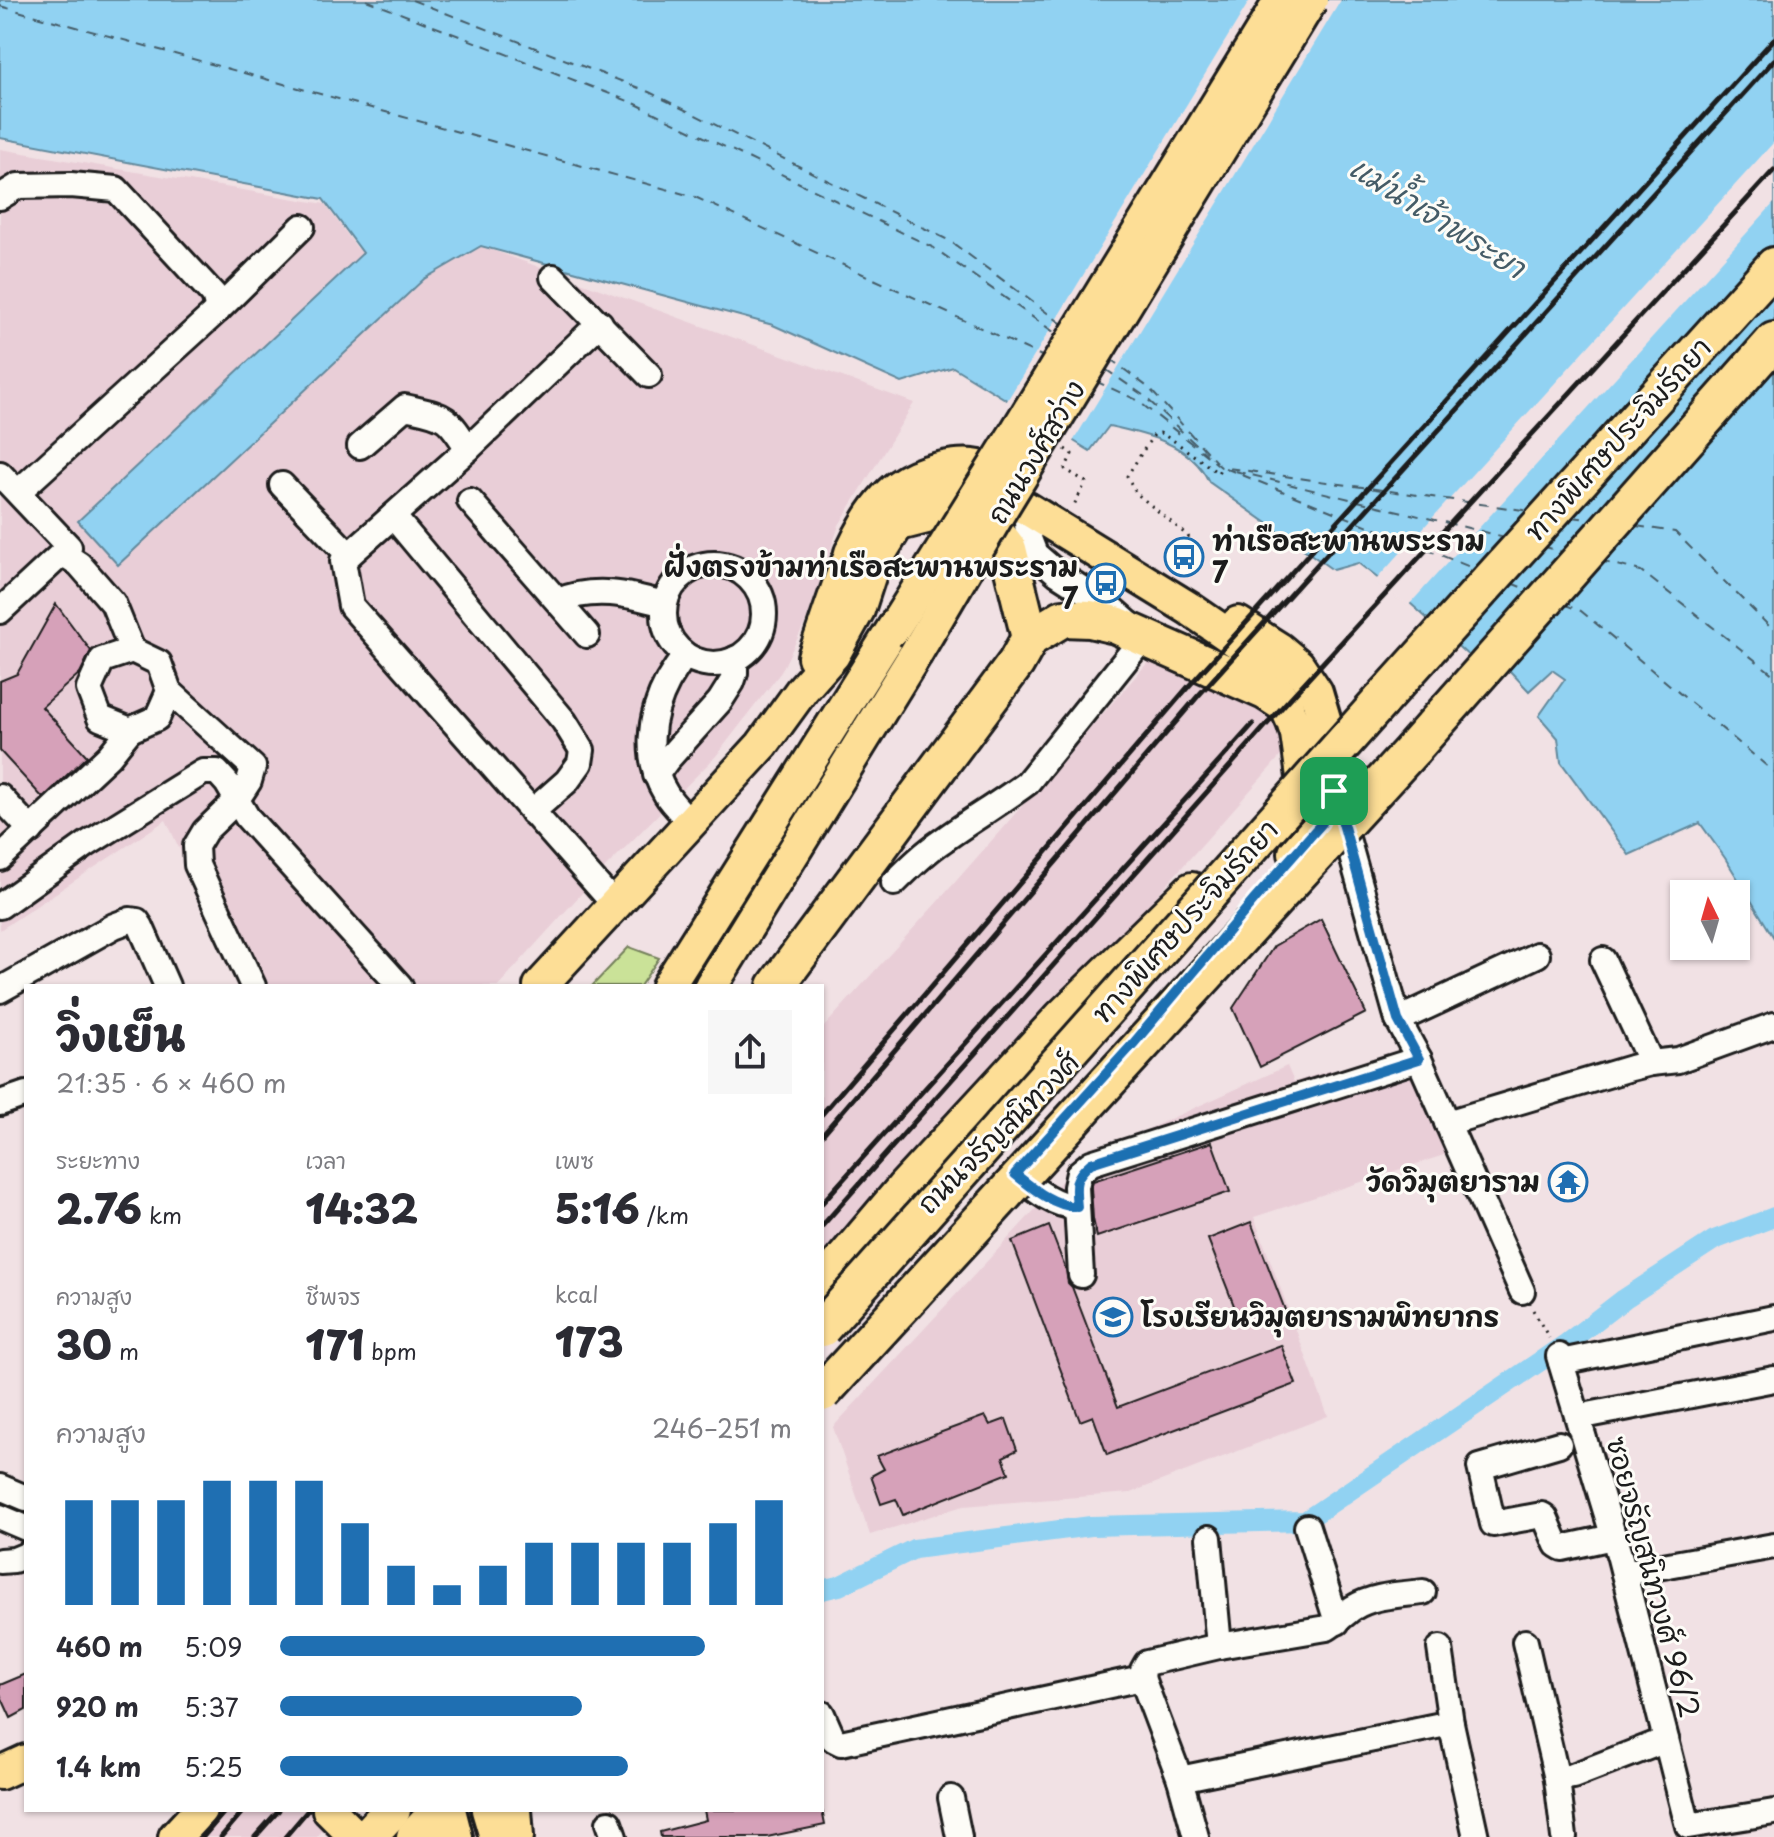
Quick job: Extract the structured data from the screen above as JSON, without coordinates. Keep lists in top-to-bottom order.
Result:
{
  "streets": {
    "highway": ["ทางพิเศษประจิมรัถยา"],
    "main road": ["ถนนวงศ์สว่าง", "ถนนจรัญสนิทวงศ์"],
    "street": ["ซอยจรัญสนิทวงศ์ 96/2"]
  },
  "water": ["แม่น้ำเจ้าพระยา"],
  "places": {
    "bus stop": ["ท่าเรือสะพานพระราม 7", "ฝั่งตรงข้ามท่าเรือสะพานพระราม 7"],
    "temple": ["วัดวิมุตยาราม"],
    "school or university": ["โรงเรียนวิมุตยารามพิทยากร"]
  },
  "north": "top",
  "page": {
    "heading": ["วิ่งเย็น", "21:35 · 6 × 460 m"],
    "stats": [
      ["ระยะทาง", "2.76 km"],
      ["เวลา", "14:32"],
      ["เพซ", "5:16 /km"],
      ["ความสูง", "30 m"],
      ["ชีพจร", "171 bpm"],
      ["kcal", "173"]
    ],
    "chart": ["ความสูง", "246–251 m"],
    "list": [
      {
        "name": "460 m",
        "note": "5:09"
      },
      {
        "name": "920 m",
        "note": "5:37"
      },
      {
        "name": "1.4 km",
        "note": "5:25"
      }
    ]
  }
}
